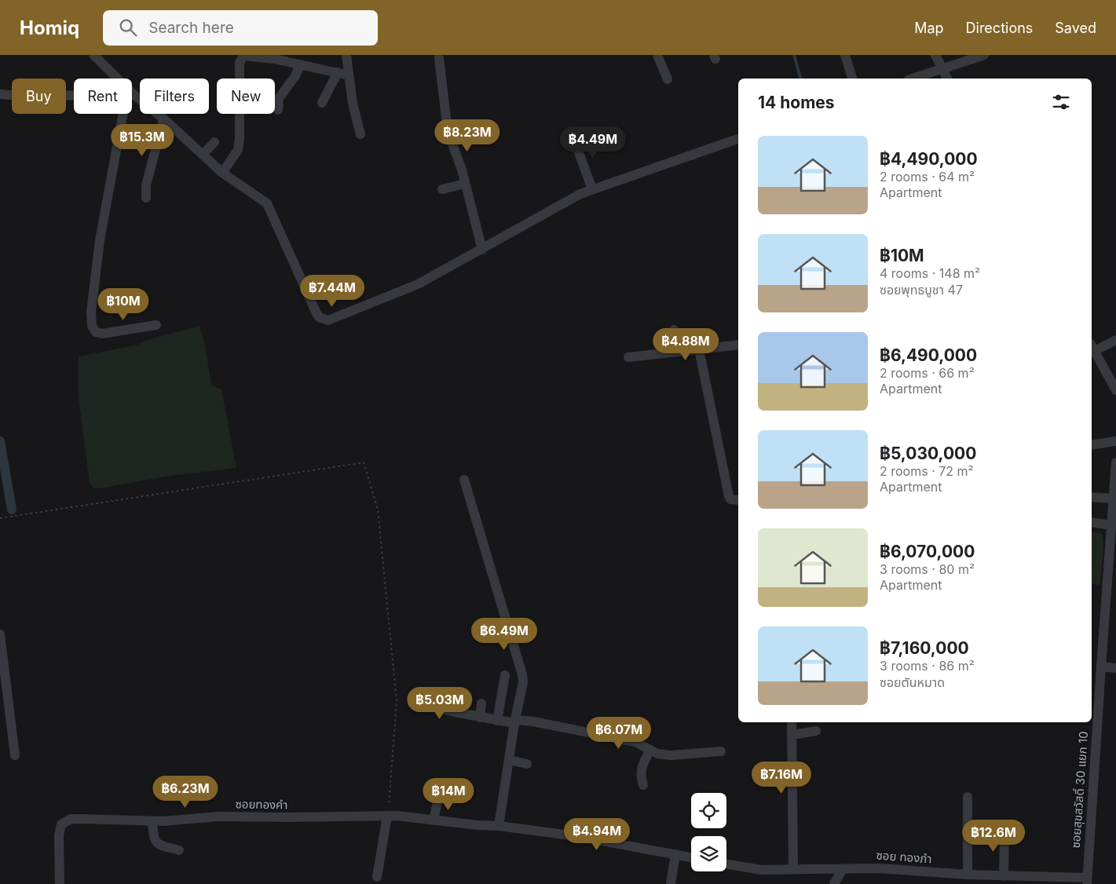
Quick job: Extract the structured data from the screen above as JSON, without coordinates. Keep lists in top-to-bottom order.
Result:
{
  "streets": {
    "street": ["ซอยสุขสวัสดิ์ 30 แยก 10", "ซอยทองคำ", "ซอย ทองภํา"]
  },
  "crossings": [
    ["ซอยสุขสวัสดิ์ 30 แยก 10", "ซอย ทองภํา"]
  ],
  "page": {
    "header": "Homiq",
    "search": "Search here",
    "nav": ["Map", "Directions", "Saved"],
    "chip": [
      "Buy",
      "Rent",
      "Filters",
      "New"
    ],
    "heading": "14 homes",
    "price": [
      "฿8.23M",
      "฿15.3M",
      "฿4.49M",
      "฿7.44M",
      "฿10M",
      "฿4.88M",
      "฿6.49M",
      "฿5.03M",
      "฿6.07M",
      "฿7.16M",
      "฿6.23M",
      "฿14M",
      "฿4.94M",
      "฿12.6M"
    ],
    "list": [
      {
        "name": "฿4,490,000",
        "note": "2 rooms · 64 m² · Apartment"
      },
      {
        "name": "฿10M",
        "note": "4 rooms · 148 m² · ซอยพุทธบูชา 47"
      },
      {
        "name": "฿6,490,000",
        "note": "2 rooms · 66 m² · Apartment"
      },
      {
        "name": "฿5,030,000",
        "note": "2 rooms · 72 m² · Apartment"
      },
      {
        "name": "฿6,070,000",
        "note": "3 rooms · 80 m² · Apartment"
      },
      {
        "name": "฿7,160,000",
        "note": "3 rooms · 86 m² · ซอยตันหมาด"
      }
    ]
  }
}
